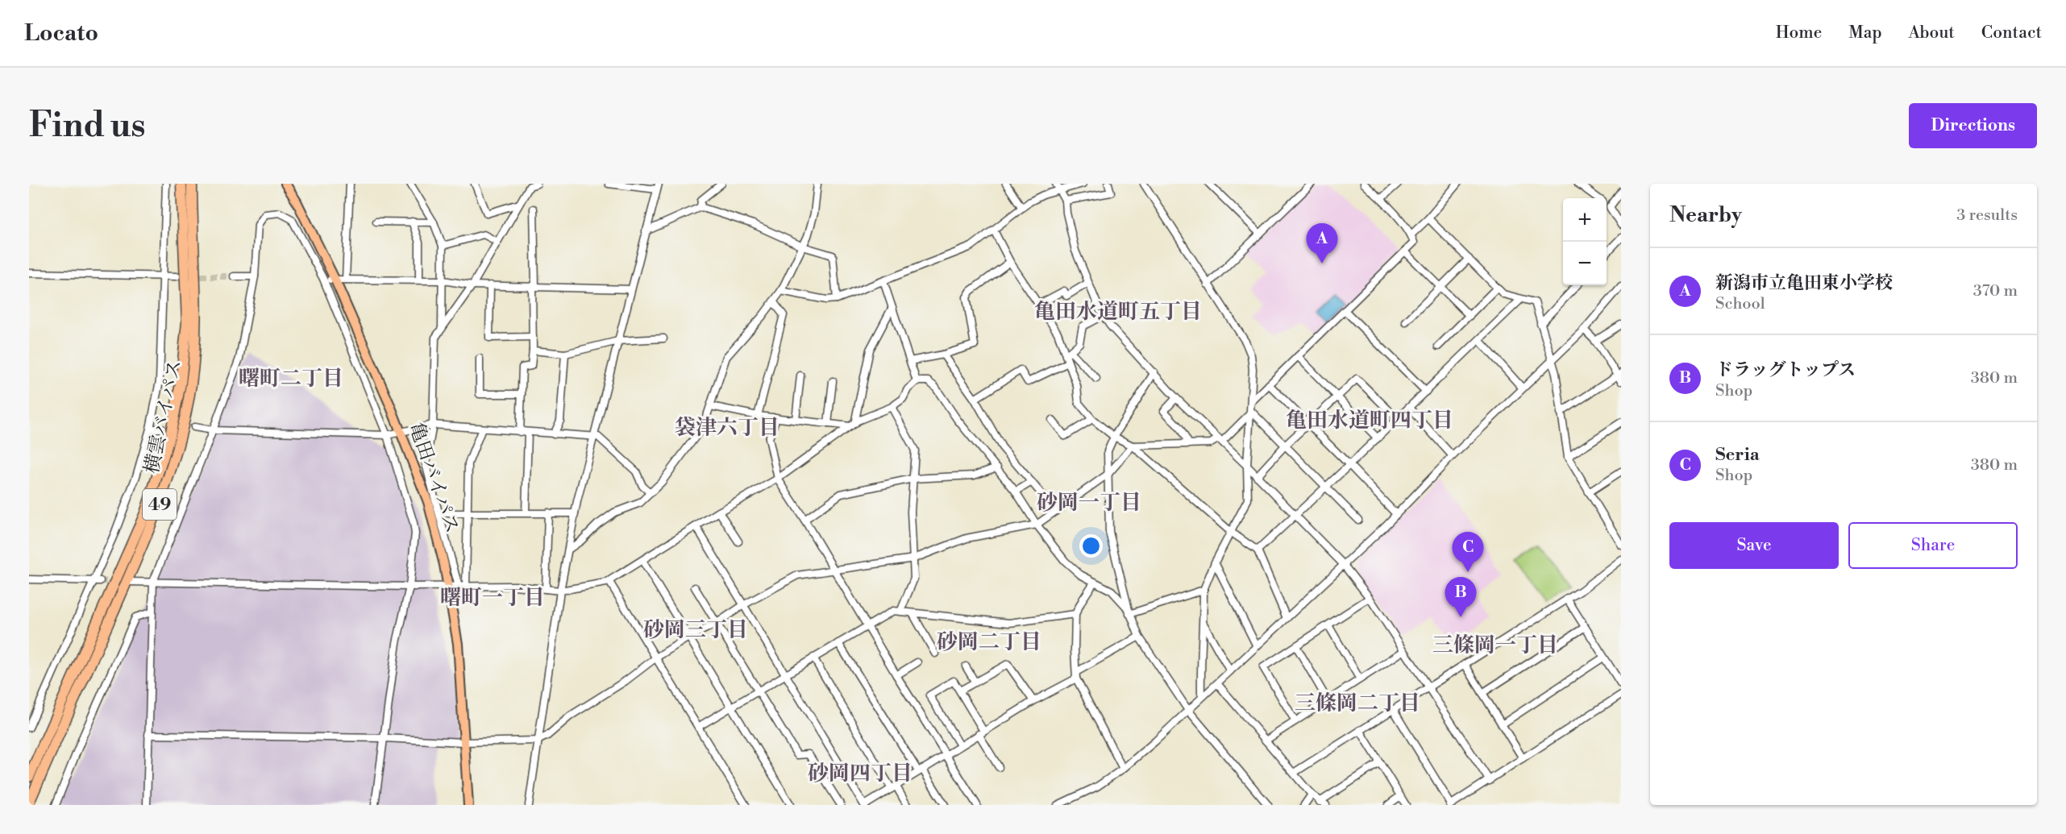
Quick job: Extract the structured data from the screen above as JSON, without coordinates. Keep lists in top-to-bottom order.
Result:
{
  "streets": {
    "highway": ["横雲バイパス", "49"],
    "main road": ["亀田バイパス"]
  },
  "districts": [
    "亀田水道町五丁目",
    "曙町二丁目",
    "亀田水道町四丁目",
    "袋津六丁目",
    "砂岡一丁目",
    "曙町一丁目",
    "砂岡三丁目",
    "砂岡二丁目",
    "三條岡一丁目",
    "三條岡二丁目",
    "砂岡四丁目"
  ],
  "page": {
    "header": "Locato",
    "nav": [
      "Home",
      "Map",
      "About",
      "Contact"
    ],
    "buttons": [
      "Directions",
      ["Save", "Share"]
    ],
    "title": "Find us",
    "heading": ["Nearby", "3 results"],
    "map_buttons": ["+", "−"],
    "pins": ["A", "C", "B"],
    "list": [
      {
        "mark": "A",
        "name": "新潟市立亀田東小学校",
        "note": "School",
        "value": "370 m"
      },
      {
        "mark": "B",
        "name": "ドラッグトップス",
        "note": "Shop",
        "value": "380 m"
      },
      {
        "mark": "C",
        "name": "Seria",
        "note": "Shop",
        "value": "380 m"
      }
    ]
  }
}
